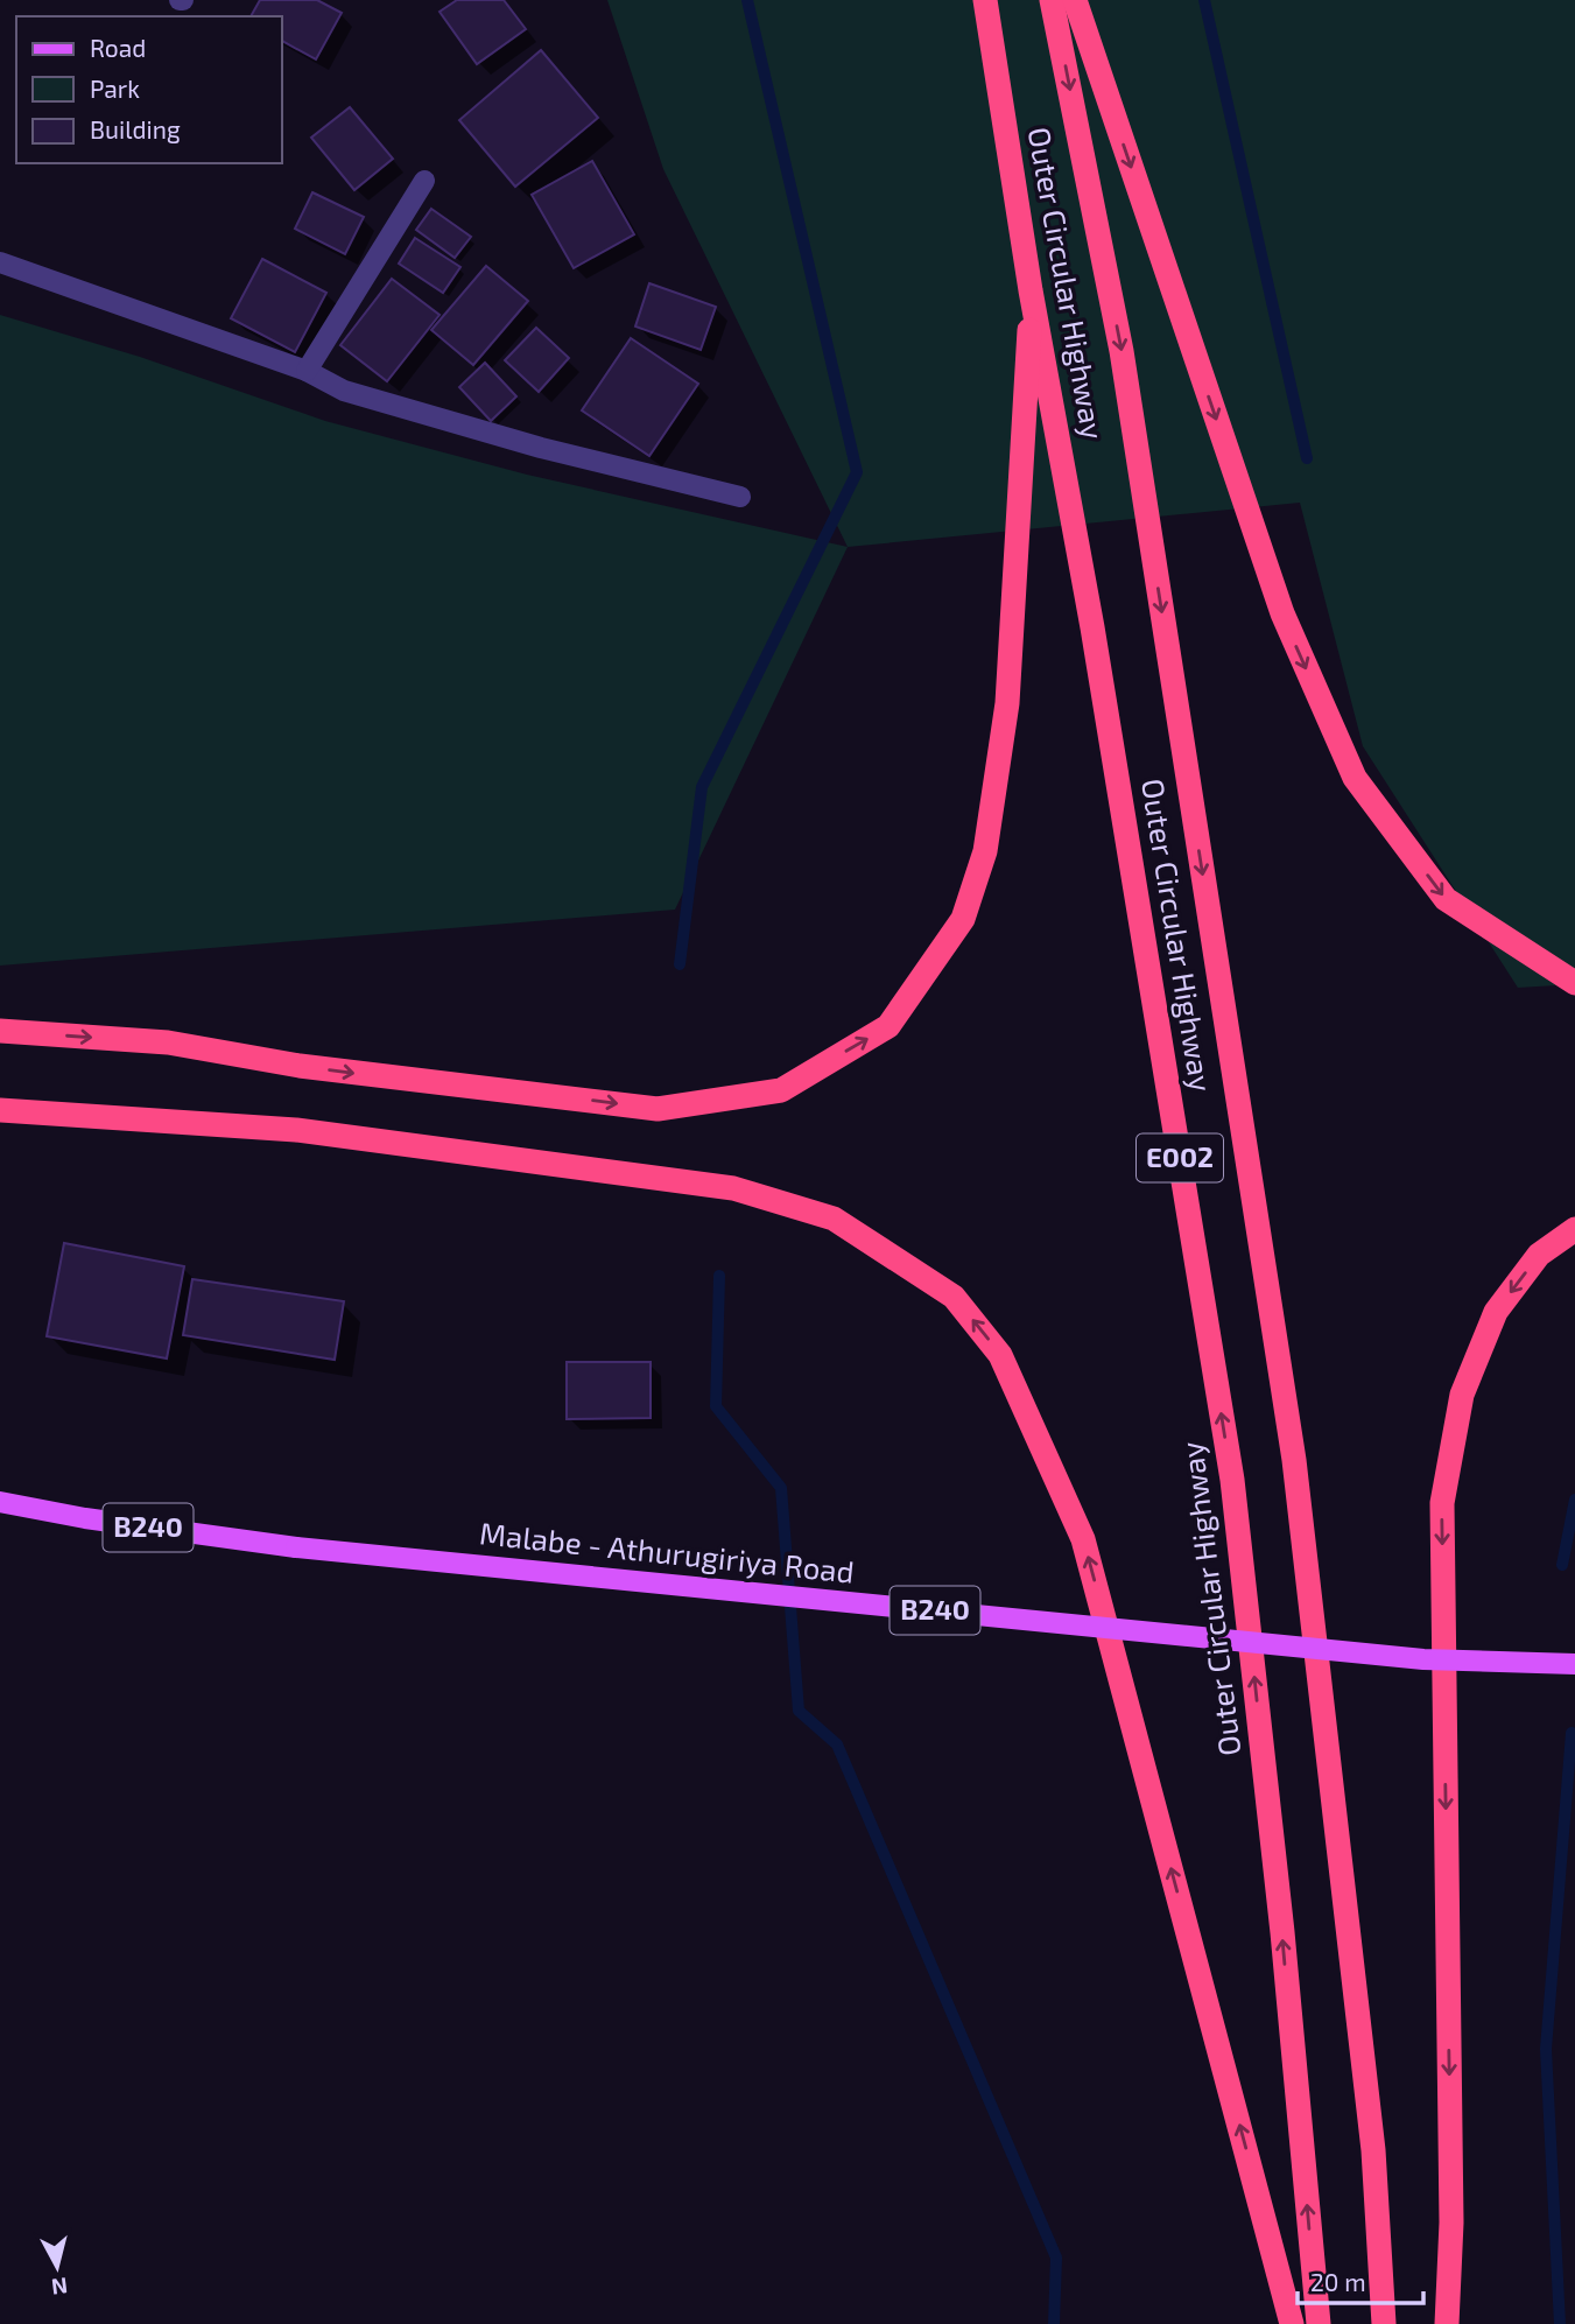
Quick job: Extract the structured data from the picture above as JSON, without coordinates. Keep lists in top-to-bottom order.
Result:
{
  "streets": {
    "highway": ["Outer Circular Highway", "E002"],
    "main road": ["B240", "Malabe - Athurugiriya Road"]
  },
  "legend": ["Road", "Park", "Building"],
  "scale_bar": "20 m",
  "north": "bottom"
}
